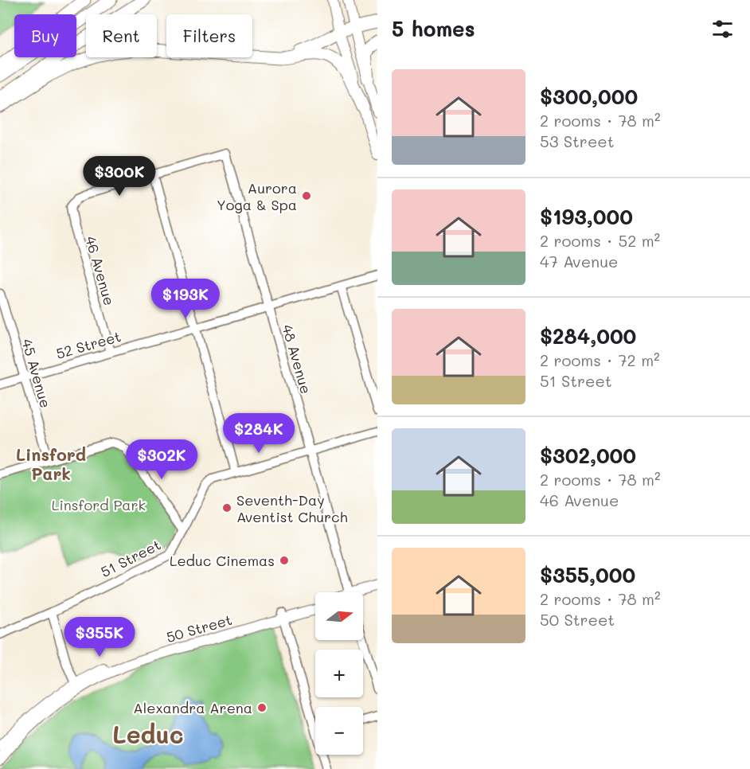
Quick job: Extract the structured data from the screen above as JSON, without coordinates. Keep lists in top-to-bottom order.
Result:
{
  "streets": {
    "main road": ["50 Street"],
    "street": [
      "46 Avenue",
      "52 Street",
      "48 Avenue",
      "45 Avenue",
      "51 Street"
    ]
  },
  "crossings": [
    ["46 Avenue", "52 Street"],
    ["46 Avenue", "48 Avenue"],
    ["52 Street", "48 Avenue"],
    ["52 Street", "45 Avenue"],
    ["48 Avenue", "51 Street"]
  ],
  "districts": ["Linsford Park", "Leduc"],
  "parks": ["Linsford Park"],
  "places": [
    "Aurora Yoga & Spa",
    "Seventh-Day Aventist Church",
    "Leduc Cinemas",
    "Alexandra Arena"
  ],
  "north": "right",
  "page": {
    "heading": "5 homes",
    "chip": ["Buy", "Rent", "Filters"],
    "list": [
      {
        "name": "$300,000",
        "note": "2 rooms · 78 m² · 53 Street"
      },
      {
        "name": "$193,000",
        "note": "2 rooms · 52 m² · 47 Avenue"
      },
      {
        "name": "$284,000",
        "note": "2 rooms · 72 m² · 51 Street"
      },
      {
        "name": "$302,000",
        "note": "2 rooms · 78 m² · 46 Avenue"
      },
      {
        "name": "$355,000",
        "note": "2 rooms · 78 m² · 50 Street"
      }
    ],
    "price": [
      "$300K",
      "$193K",
      "$284K",
      "$302K",
      "$355K"
    ],
    "map_buttons": ["+", "−"]
  }
}
